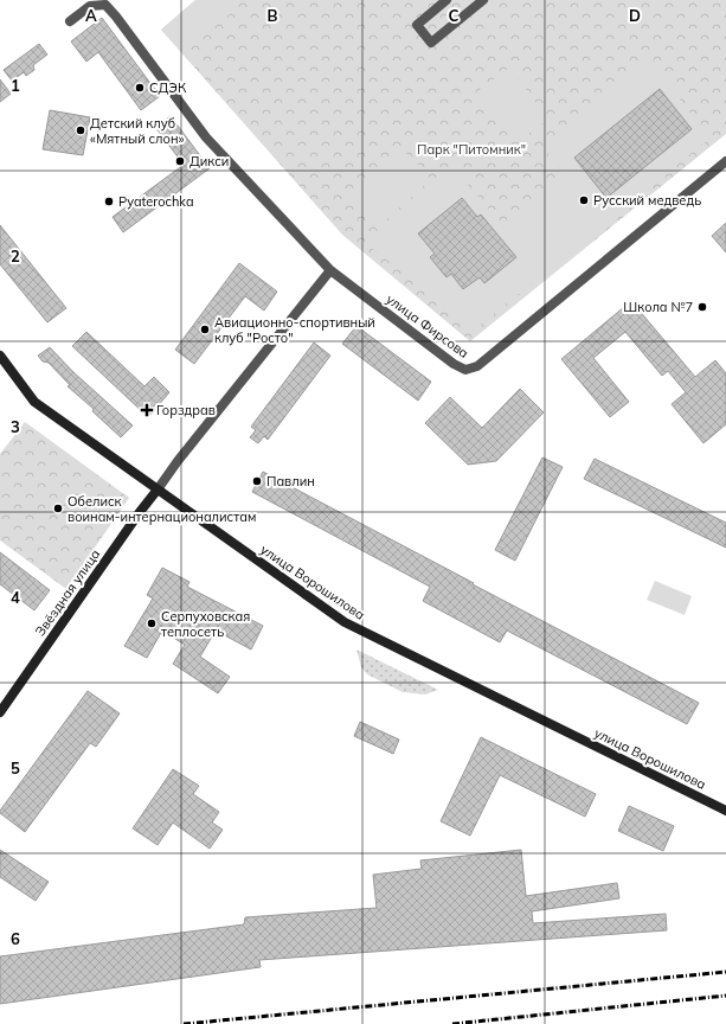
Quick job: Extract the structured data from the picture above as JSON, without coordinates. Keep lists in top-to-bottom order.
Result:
{
  "streets": {
    "main road": ["улица Ворошилова", "Звёздная улица"],
    "street": ["улица Фирсова"]
  },
  "crossings": [
    ["улица Ворошилова", "Звёздная улица"]
  ],
  "parks": ["Парк \"Питомник\""],
  "places": {
    "other": [
      "СДЭК",
      "Детский клуб «Мятный слон»",
      "Дикси",
      "Русский медведь",
      "Pyaterochka",
      "Школа №7",
      "Авиационно-спортивный клуб \"Росто\"",
      "Павлин",
      "Обелиск воинам-интернационалистам",
      "Серпуховская теплосеть"
    ],
    "health": ["Горздрав"]
  },
  "grid": {
    "columns": [
      "A",
      "B",
      "C",
      "D"
    ],
    "rows": [
      "1",
      "2",
      "3",
      "4",
      "5",
      "6"
    ]
  }
}
